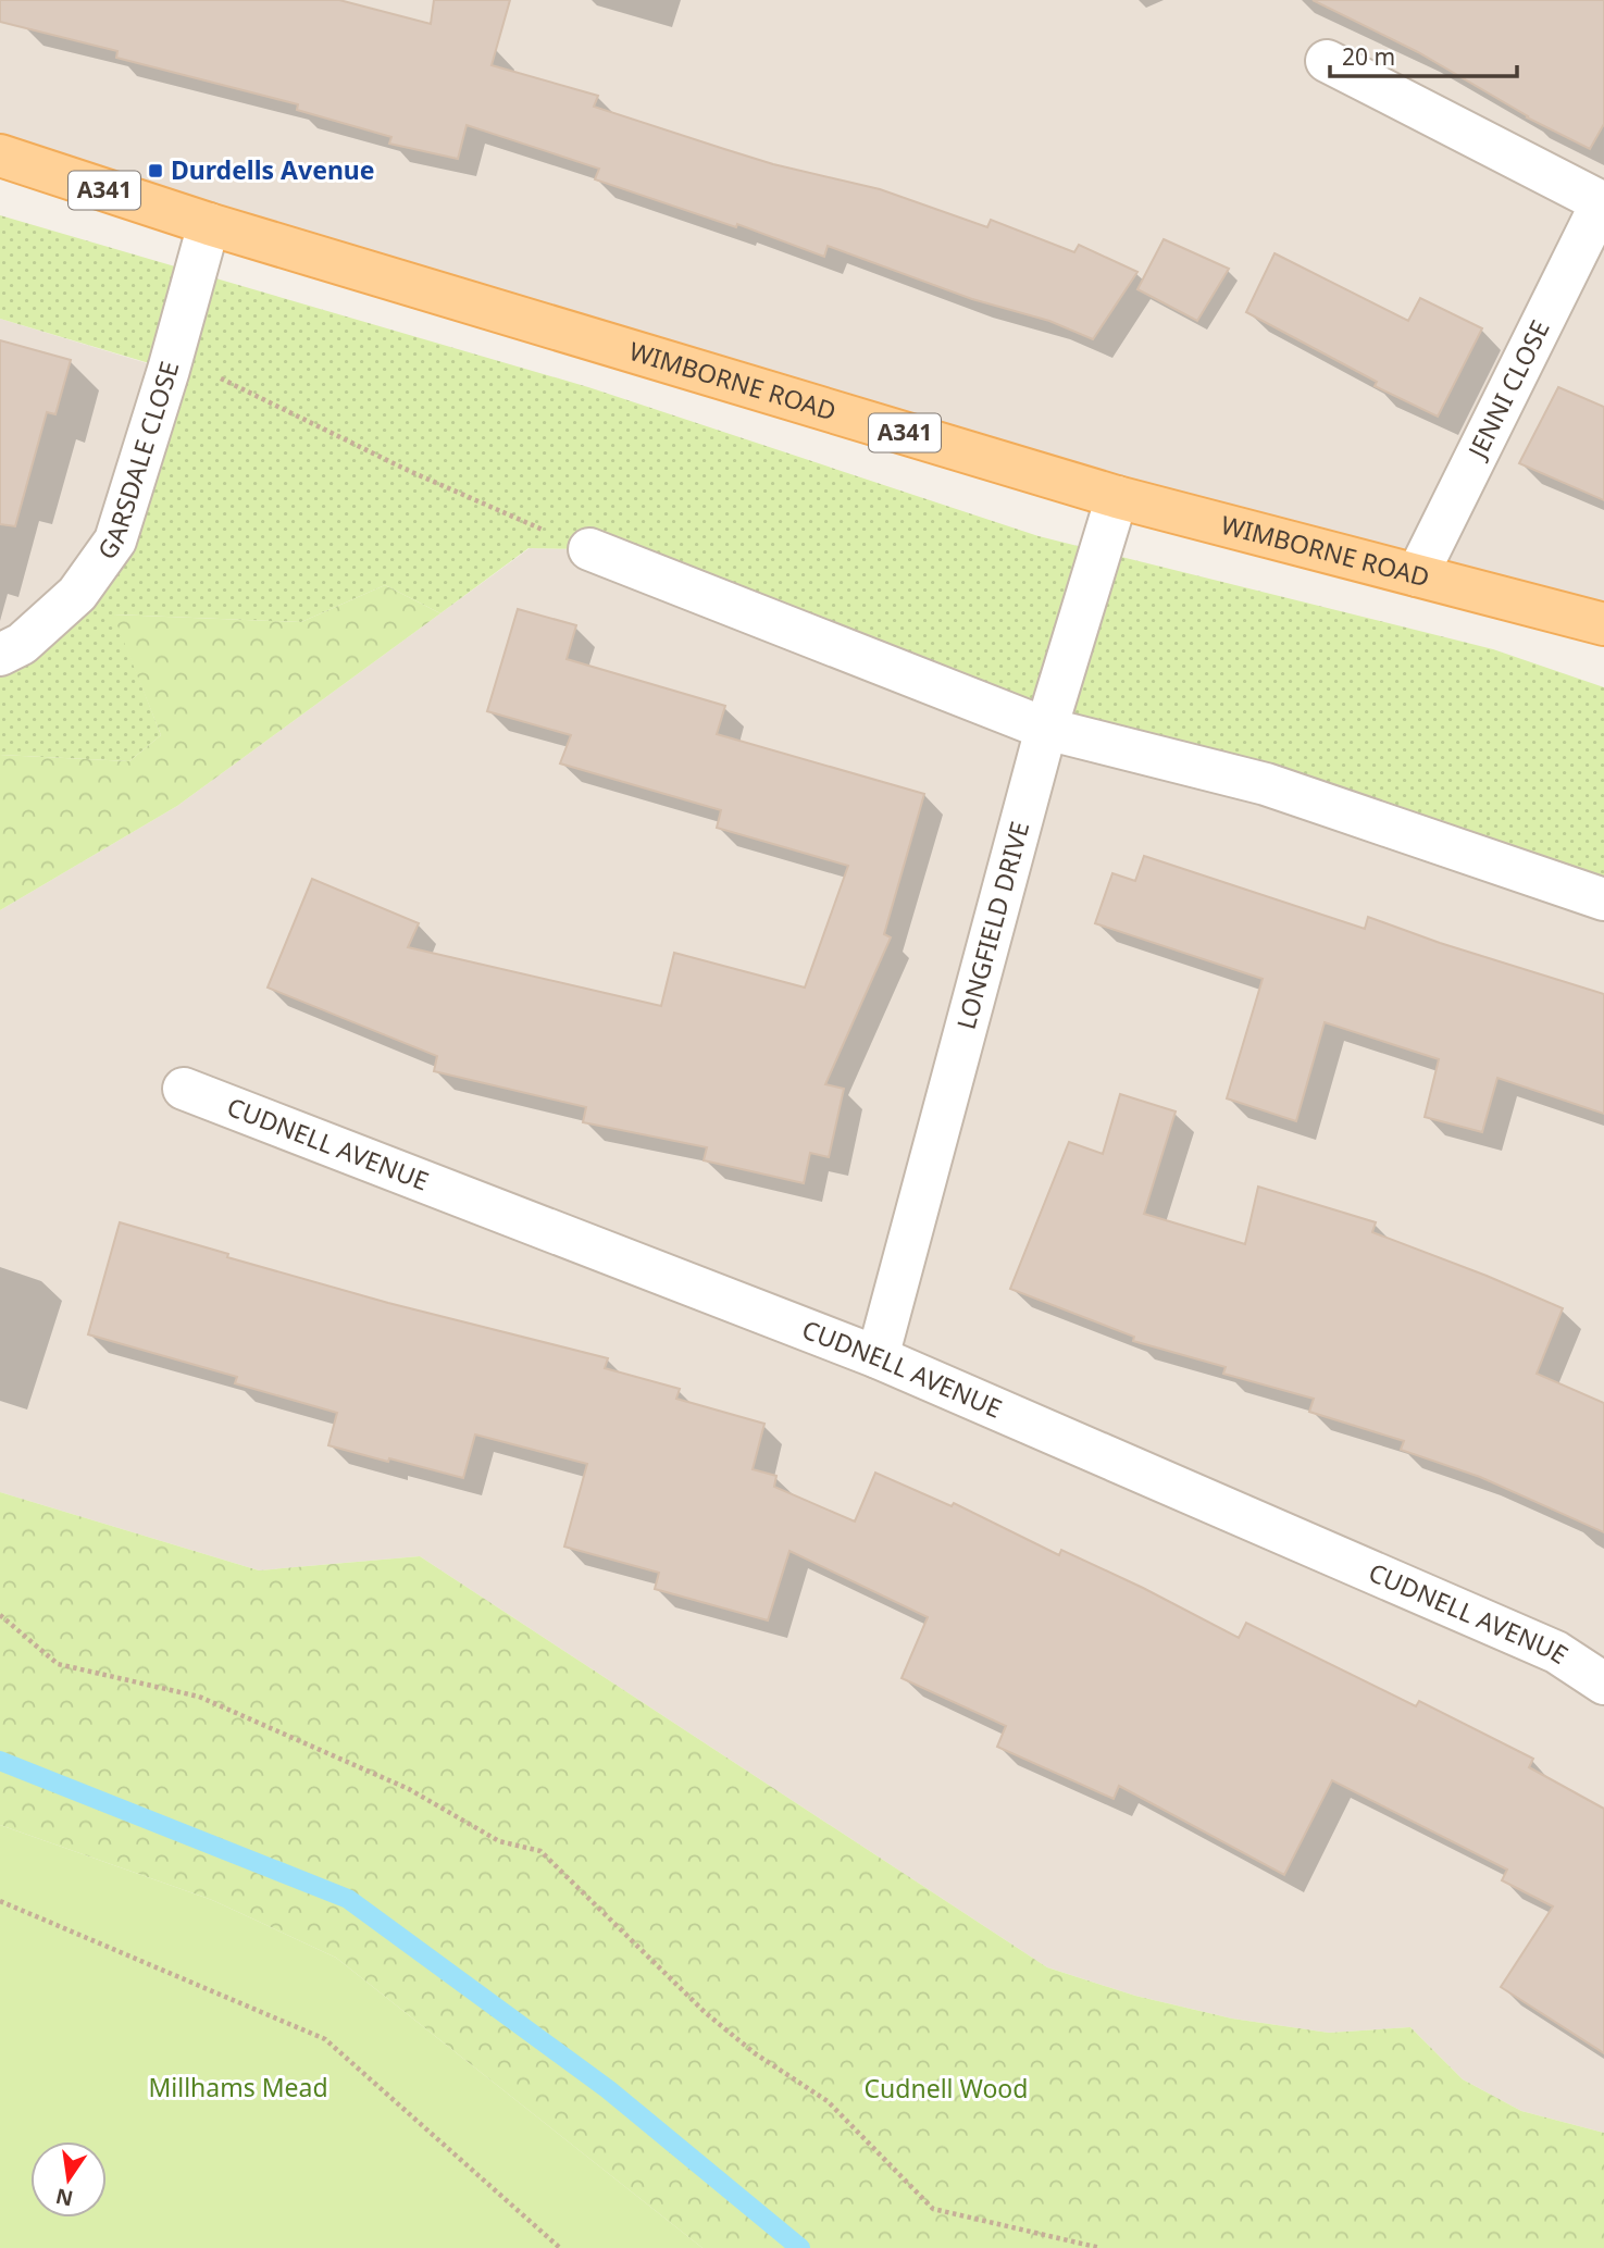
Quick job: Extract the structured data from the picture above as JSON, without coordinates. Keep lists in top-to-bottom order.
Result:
{
  "streets": {
    "main road": ["A341", "WIMBORNE ROAD"],
    "street": [
      "JENNI CLOSE",
      "GARSDALE CLOSE",
      "LONGFIELD DRIVE",
      "CUDNELL AVENUE"
    ]
  },
  "crossings": [
    ["WIMBORNE ROAD", "JENNI CLOSE"],
    ["WIMBORNE ROAD", "GARSDALE CLOSE"],
    ["WIMBORNE ROAD", "LONGFIELD DRIVE"],
    ["LONGFIELD DRIVE", "CUDNELL AVENUE"]
  ],
  "parks": ["Millhams Mead", "Cudnell Wood"],
  "places": {
    "transit": ["Durdells Avenue"]
  },
  "scale_bar": "20 m",
  "north": "bottom"
}
